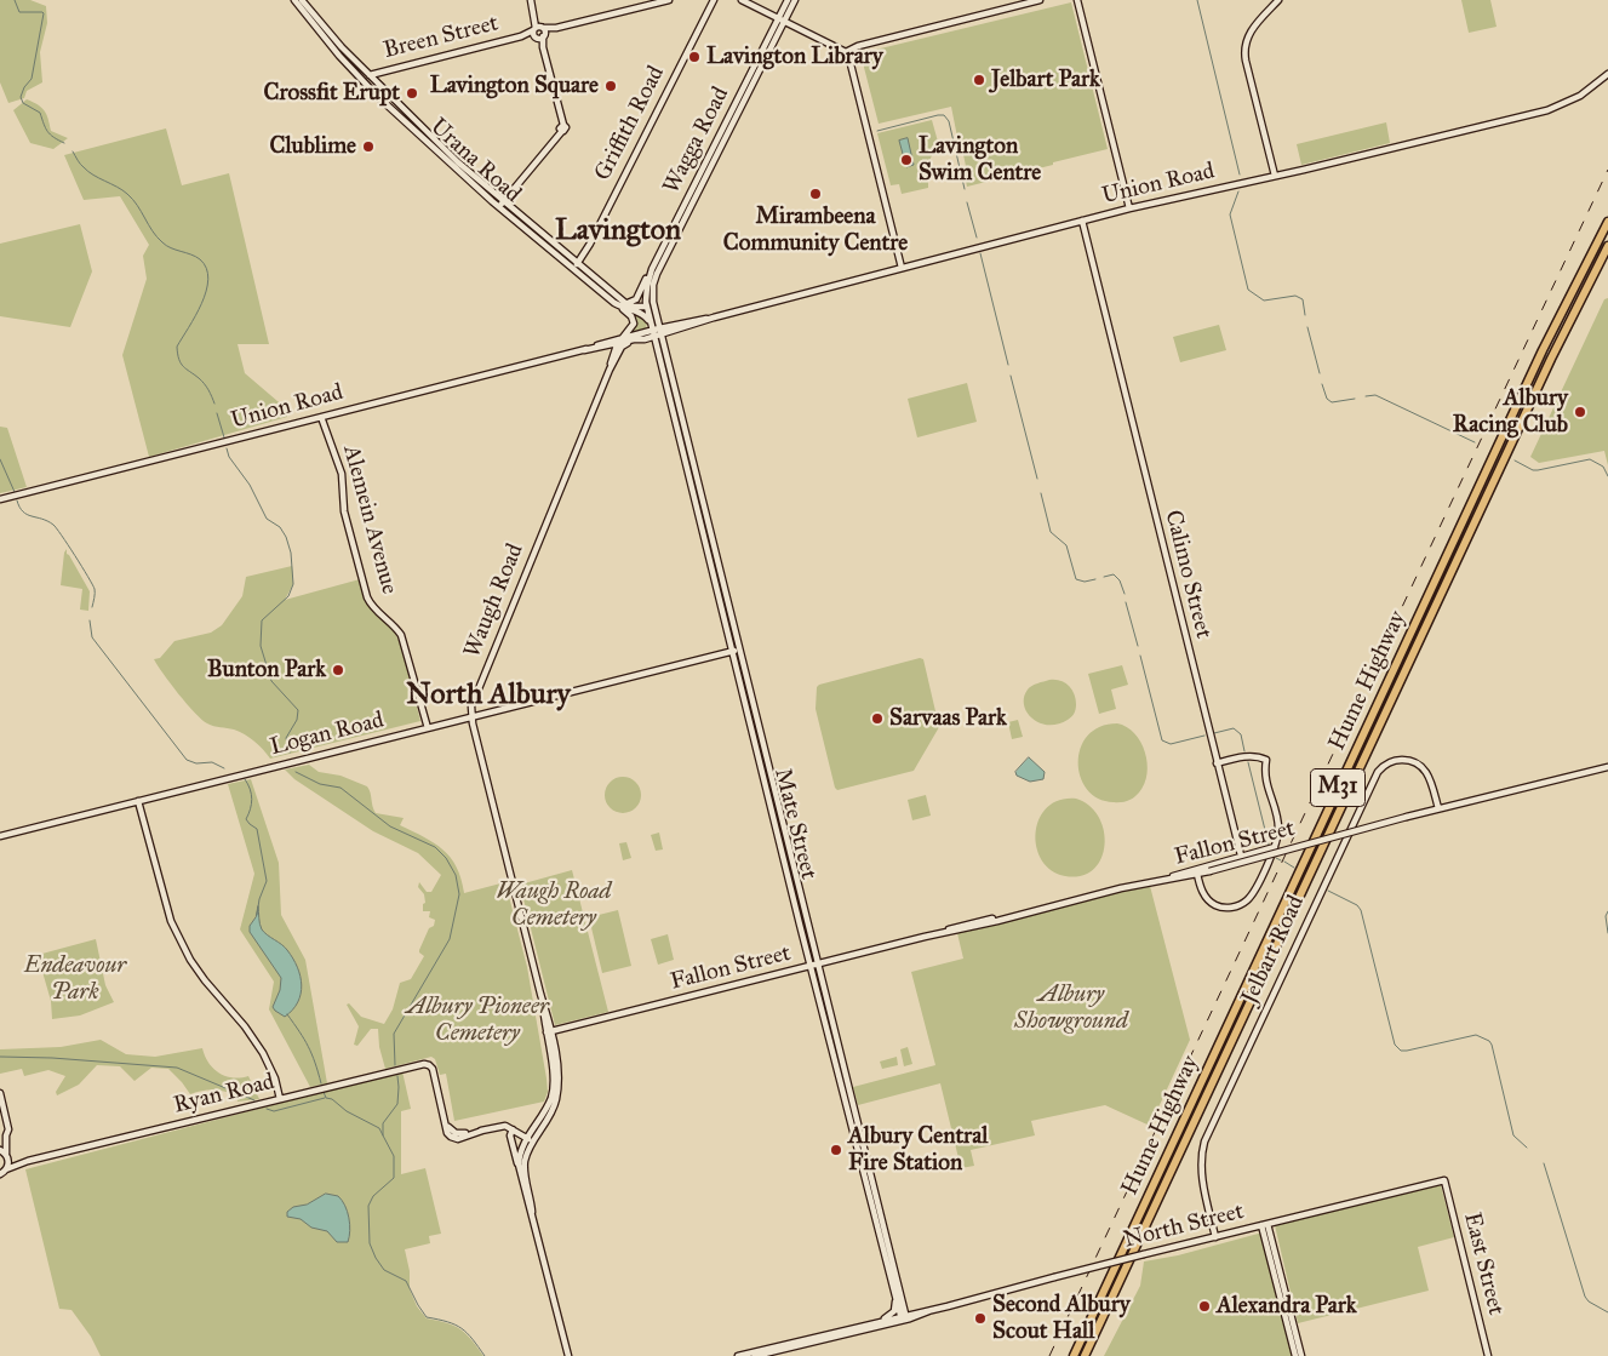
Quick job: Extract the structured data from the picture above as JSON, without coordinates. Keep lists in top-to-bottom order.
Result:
{
  "streets": {
    "highway": ["Hume Highway", "M31"],
    "main road": [
      "Breen Street",
      "Griffith Road",
      "Wagga Road",
      "Urana Road",
      "Union Road",
      "Alemein Avenue",
      "Calimo Street",
      "Waugh Road",
      "Logan Road",
      "Mate Street",
      "Fallon Street",
      "Jelbart Road",
      "Ryan Road",
      "North Street",
      "East Street"
    ]
  },
  "crossings": [
    ["Breen Street", "Urana Road"],
    ["Griffith Road", "Urana Road"],
    ["Wagga Road", "Urana Road"],
    ["Wagga Road", "Union Road"],
    ["Wagga Road", "Mate Street"],
    ["Urana Road", "Union Road"],
    ["Urana Road", "Waugh Road"],
    ["Urana Road", "Mate Street"],
    ["Union Road", "Alemein Avenue"],
    ["Union Road", "Calimo Street"],
    ["Union Road", "Waugh Road"],
    ["Union Road", "Mate Street"],
    ["Alemein Avenue", "Logan Road"],
    ["Waugh Road", "Logan Road"],
    ["Waugh Road", "Fallon Street"],
    ["Logan Road", "Mate Street"],
    ["Mate Street", "Fallon Street"],
    ["Mate Street", "North Street"],
    ["Fallon Street", "Jelbart Road"],
    ["Jelbart Road", "North Street"],
    ["North Street", "East Street"]
  ],
  "districts": ["Lavington", "North Albury"],
  "parks": [
    "Waugh Road Cemetery",
    "Endeavour Park",
    "Albury Showground",
    "Albury Pioneer Cemetery"
  ],
  "places": [
    "Lavington Library",
    "Jelbart Park",
    "Lavington Square",
    "Crossfit Erupt",
    "Clublime",
    "Lavington Swim Centre",
    "Mirambeena Community Centre",
    "Albury Racing Club",
    "Bunton Park",
    "Sarvaas Park",
    "Albury Central Fire Station",
    "Alexandra Park",
    "Second Albury Scout Hall"
  ]
}
